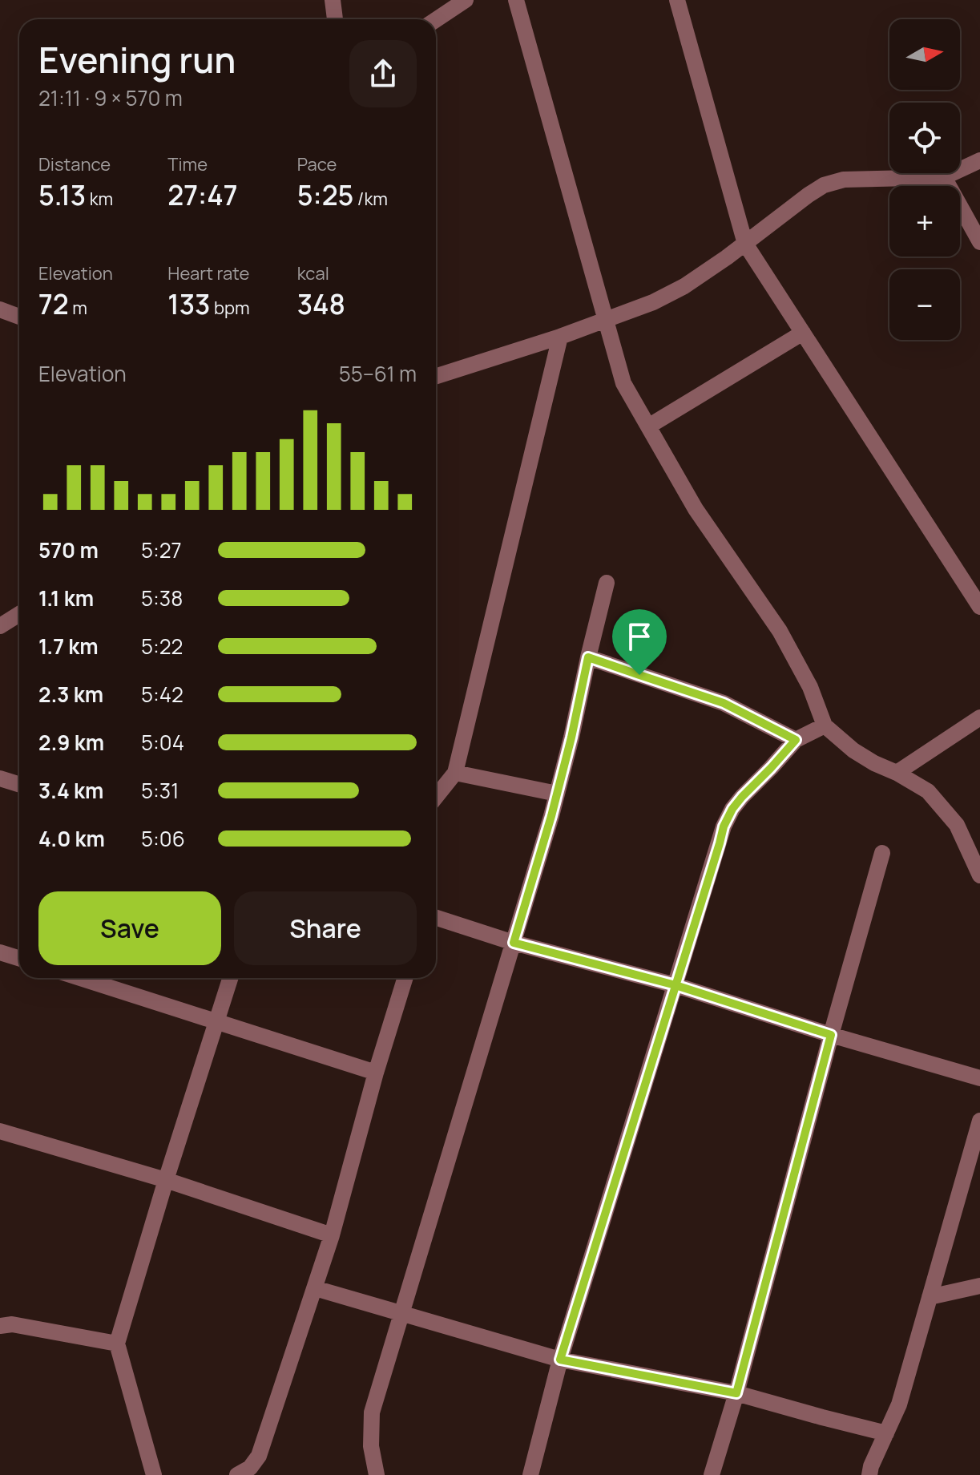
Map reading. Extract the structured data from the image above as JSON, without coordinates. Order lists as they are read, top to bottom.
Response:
{
  "north": "right",
  "page": {
    "map_buttons": ["+", "−"],
    "heading": ["Evening run", "21:11 · 9 × 570 m"],
    "stats": [
      ["Distance", "5.13 km"],
      ["Time", "27:47"],
      ["Pace", "5:25 /km"],
      ["Elevation", "72 m"],
      ["Heart rate", "133 bpm"],
      ["kcal", "348"]
    ],
    "chart": ["Elevation", "55–61 m"],
    "list": [
      {
        "name": "570 m",
        "note": "5:27"
      },
      {
        "name": "1.1 km",
        "note": "5:38"
      },
      {
        "name": "1.7 km",
        "note": "5:22"
      },
      {
        "name": "2.3 km",
        "note": "5:42"
      },
      {
        "name": "2.9 km",
        "note": "5:04"
      },
      {
        "name": "3.4 km",
        "note": "5:31"
      },
      {
        "name": "4.0 km",
        "note": "5:06"
      }
    ],
    "buttons": ["Save", "Share"]
  }
}
